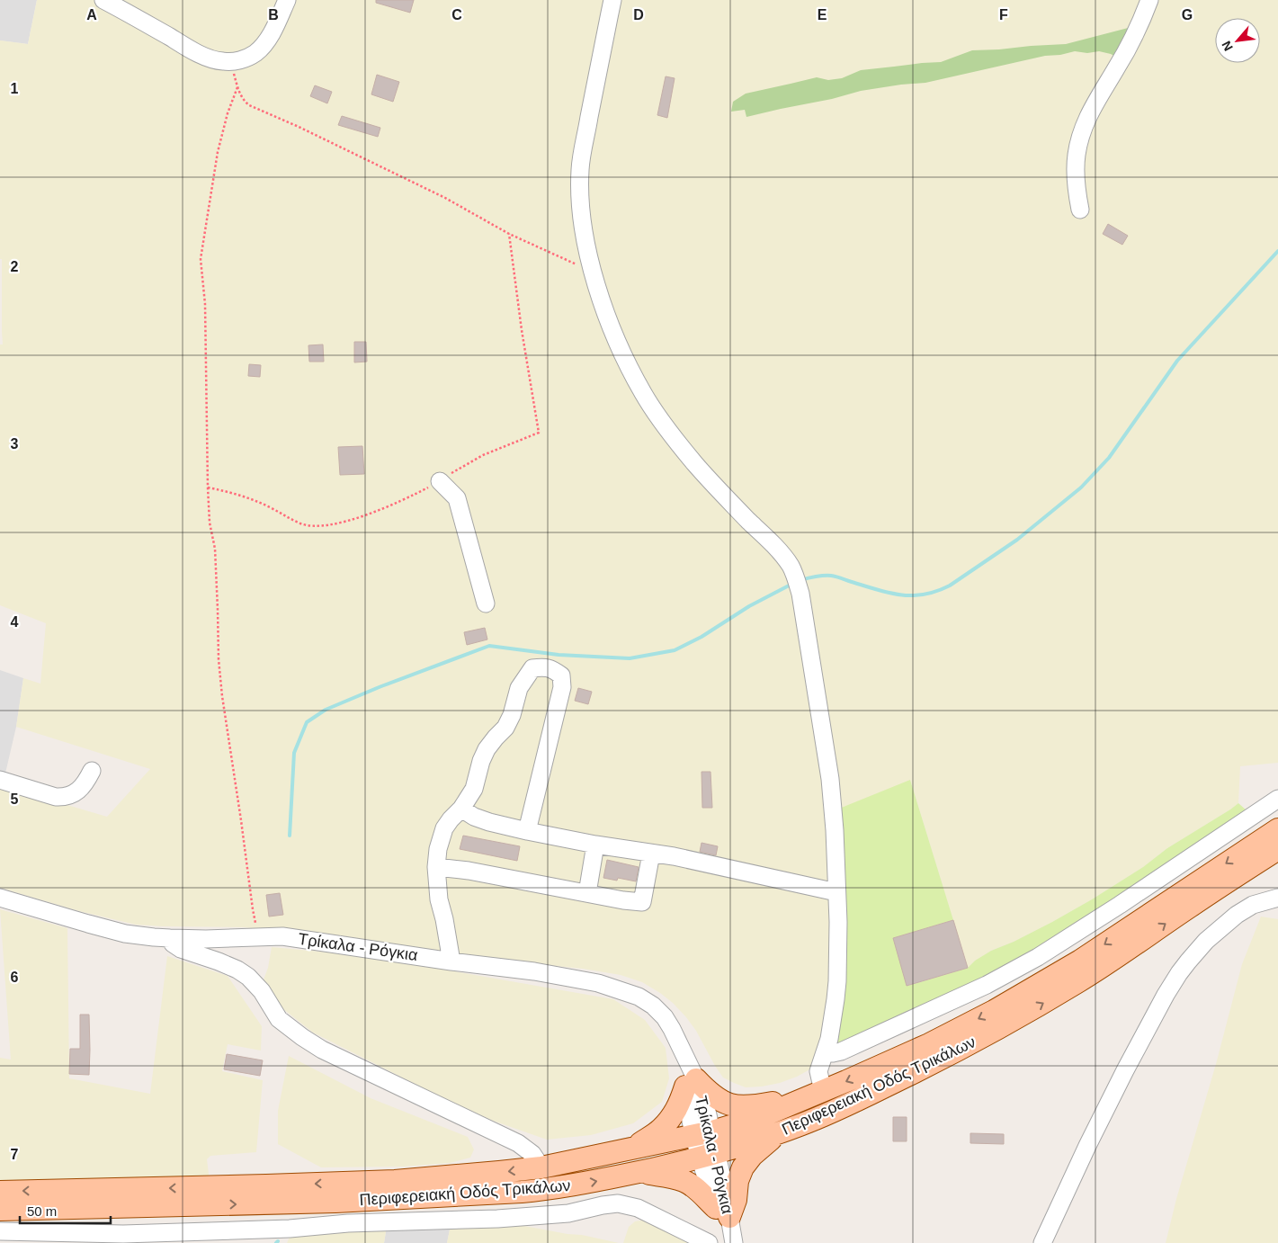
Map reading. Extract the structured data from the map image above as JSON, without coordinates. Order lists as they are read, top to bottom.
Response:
{
  "streets": {
    "main road": ["Περιφερειακή Οδός Τρικάλων"],
    "street": ["Τρίκαλα - Ρόγκια"]
  },
  "crossings": [
    ["Τρίκαλα - Ρόγκια", "Περιφερειακή Οδός Τρικάλων"]
  ],
  "scale_bar": "50 m",
  "north": "bottom left",
  "grid": {
    "columns": [
      "A",
      "B",
      "C",
      "D",
      "E",
      "F",
      "G"
    ],
    "rows": [
      "1",
      "2",
      "3",
      "4",
      "5",
      "6",
      "7"
    ]
  }
}
